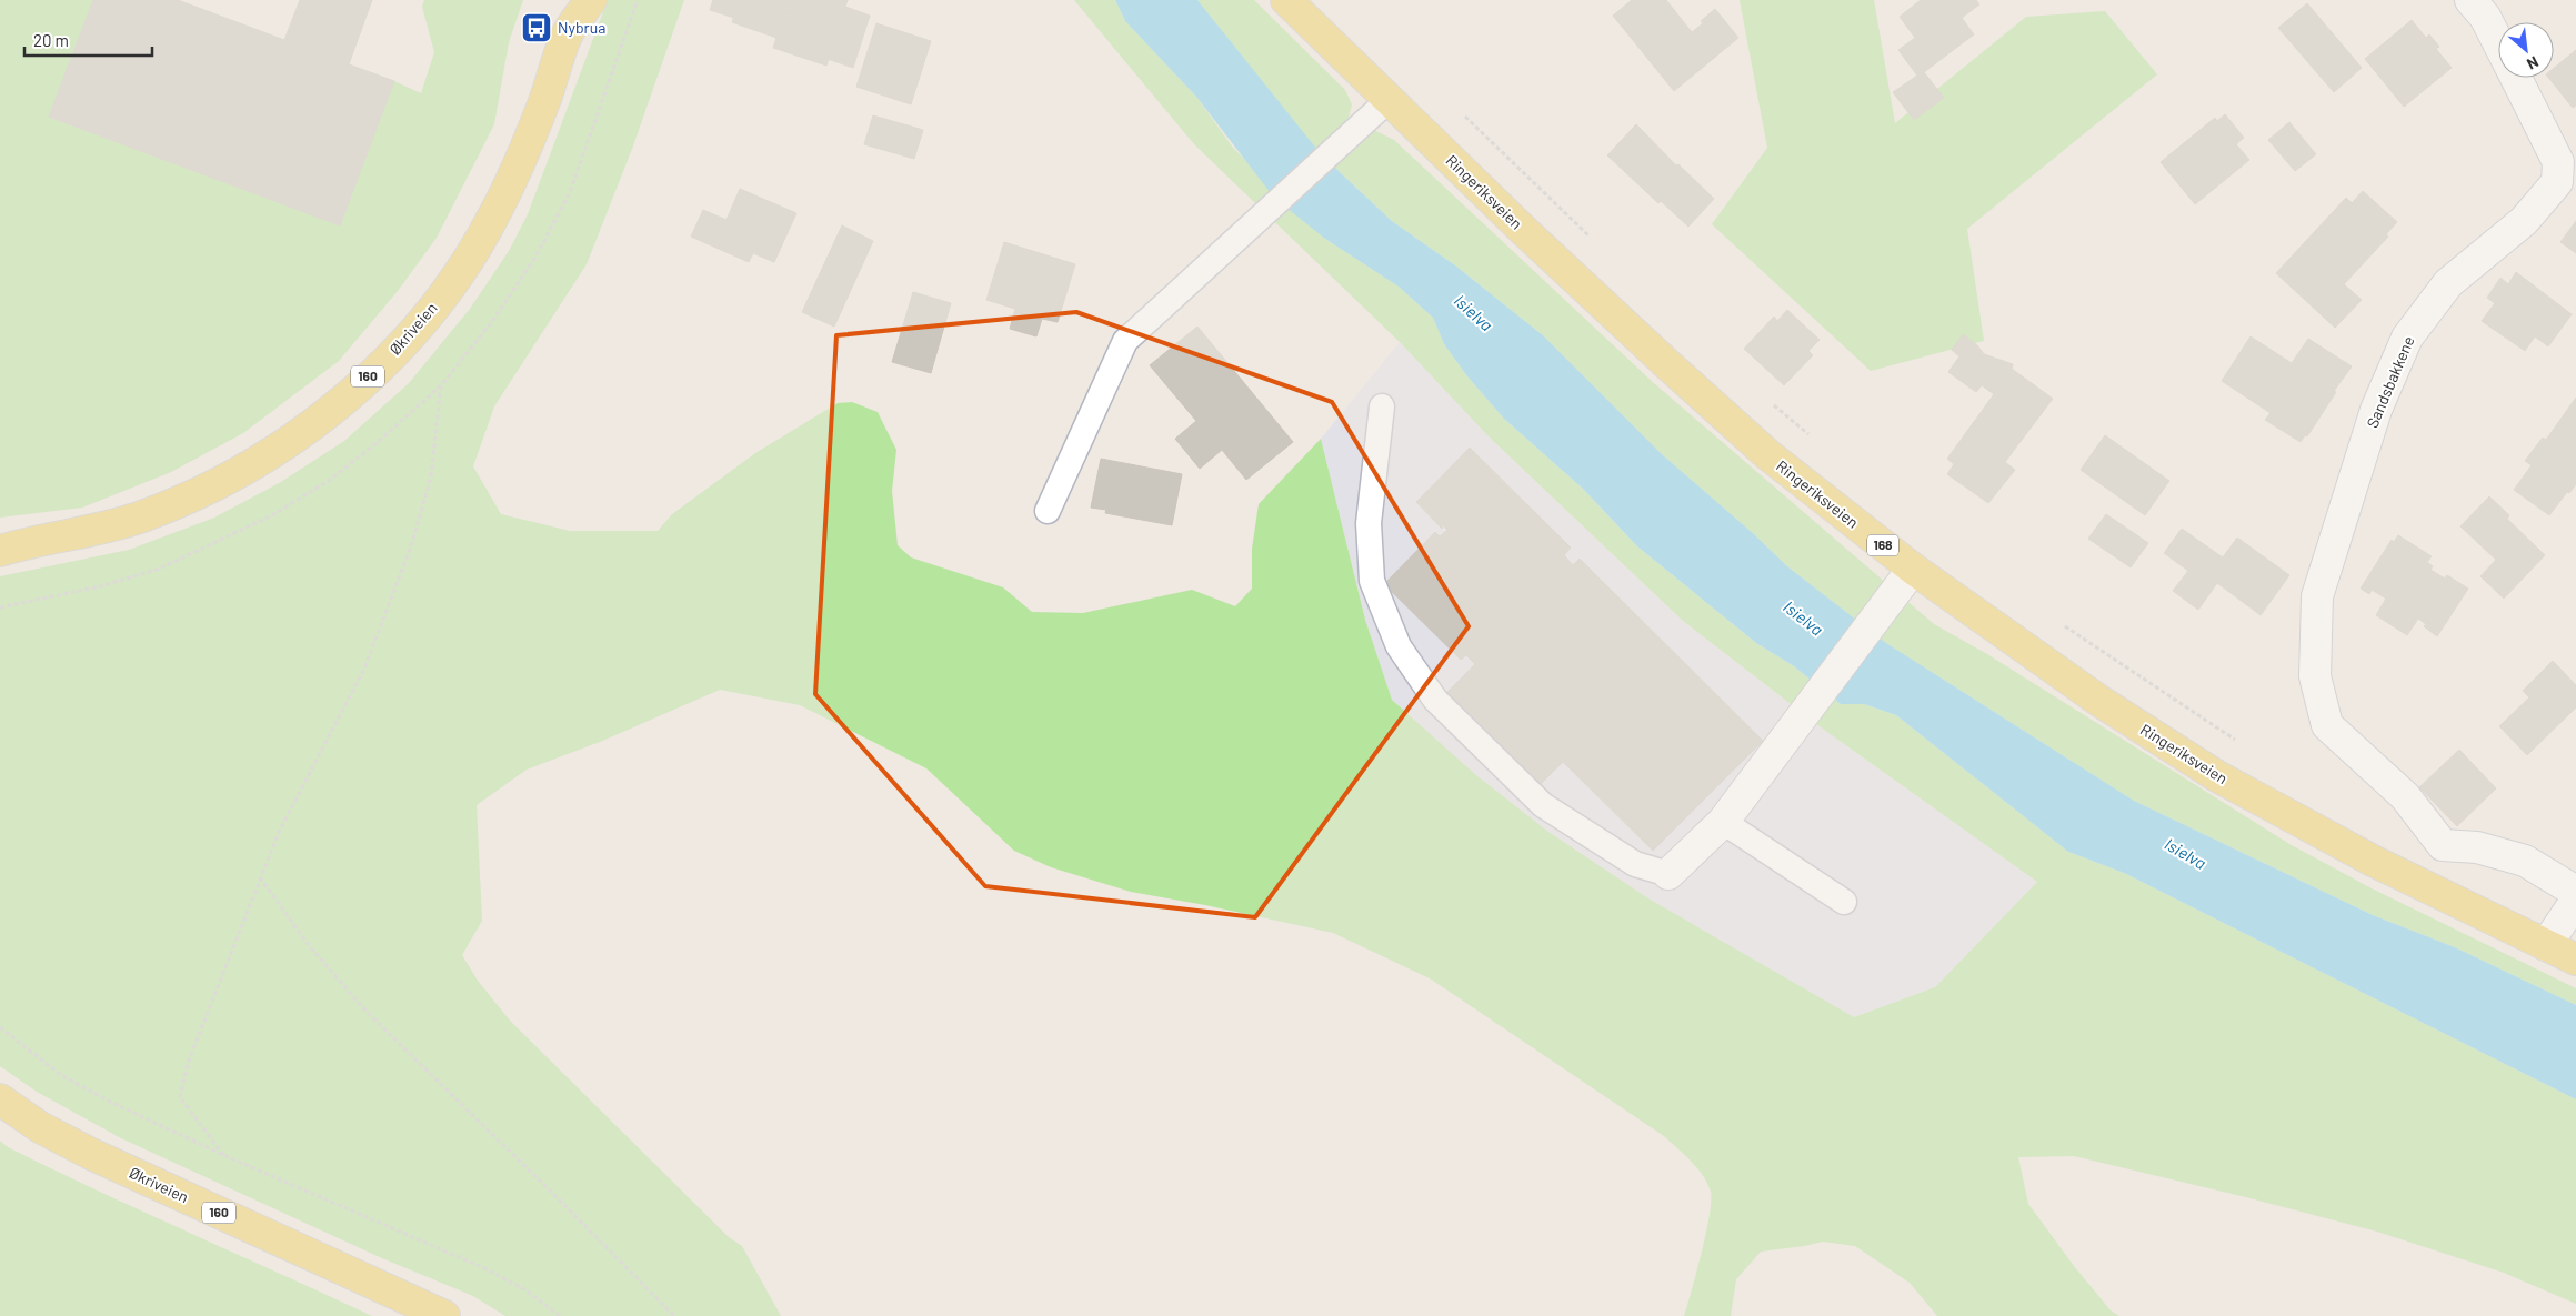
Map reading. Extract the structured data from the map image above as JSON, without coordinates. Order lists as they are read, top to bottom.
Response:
{
  "streets": {
    "main road": [
      "Ringeriksveien",
      "Økriveien",
      "160",
      "168"
    ],
    "street": ["Sandsbakkene"]
  },
  "water": ["Isielva"],
  "places": {
    "bus stop": ["Nybrua"]
  },
  "scale_bar": "20 m",
  "north": "bottom right"
}
